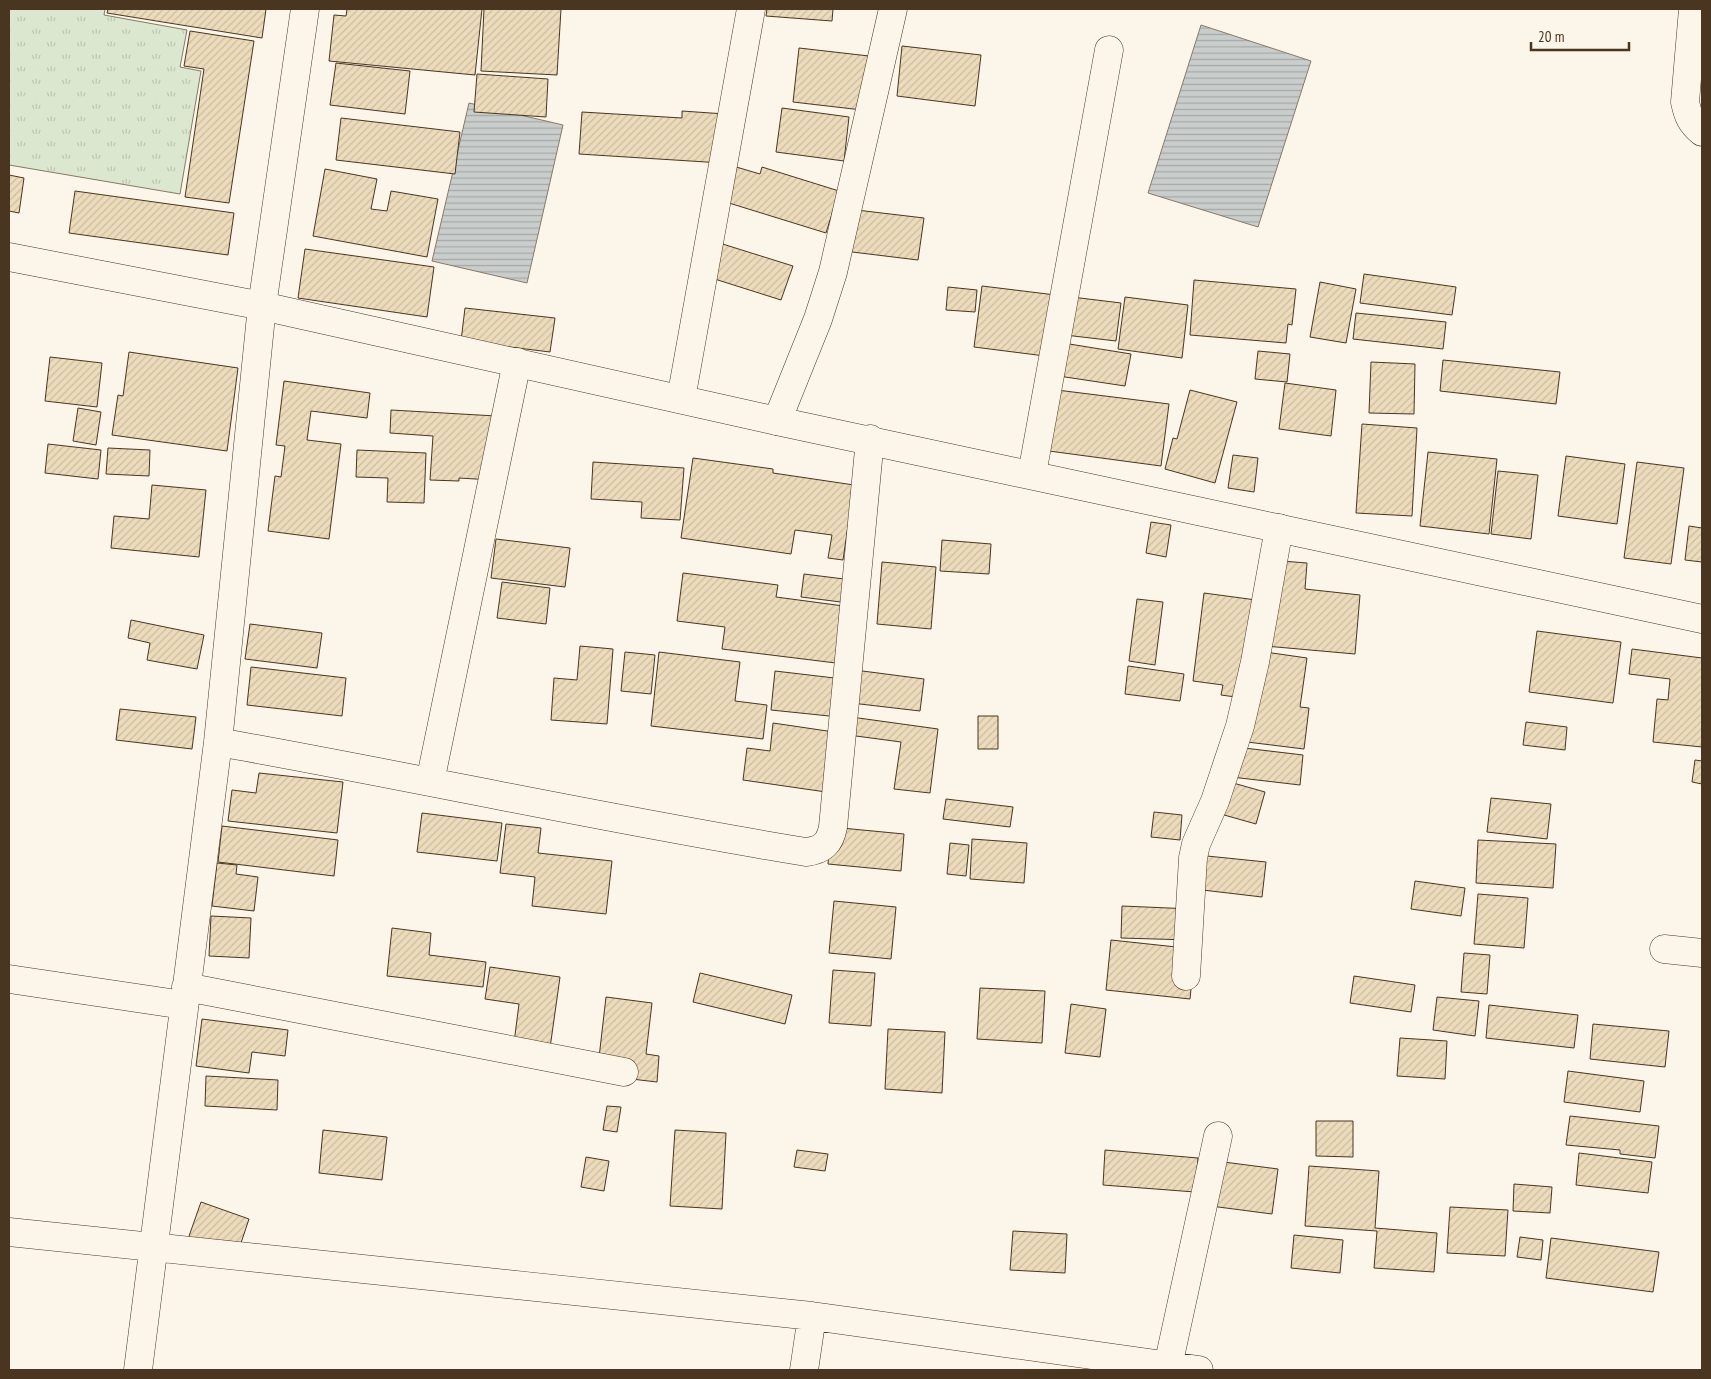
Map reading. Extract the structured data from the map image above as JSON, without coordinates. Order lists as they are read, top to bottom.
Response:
{
  "scale_bar": "20 m"
}
